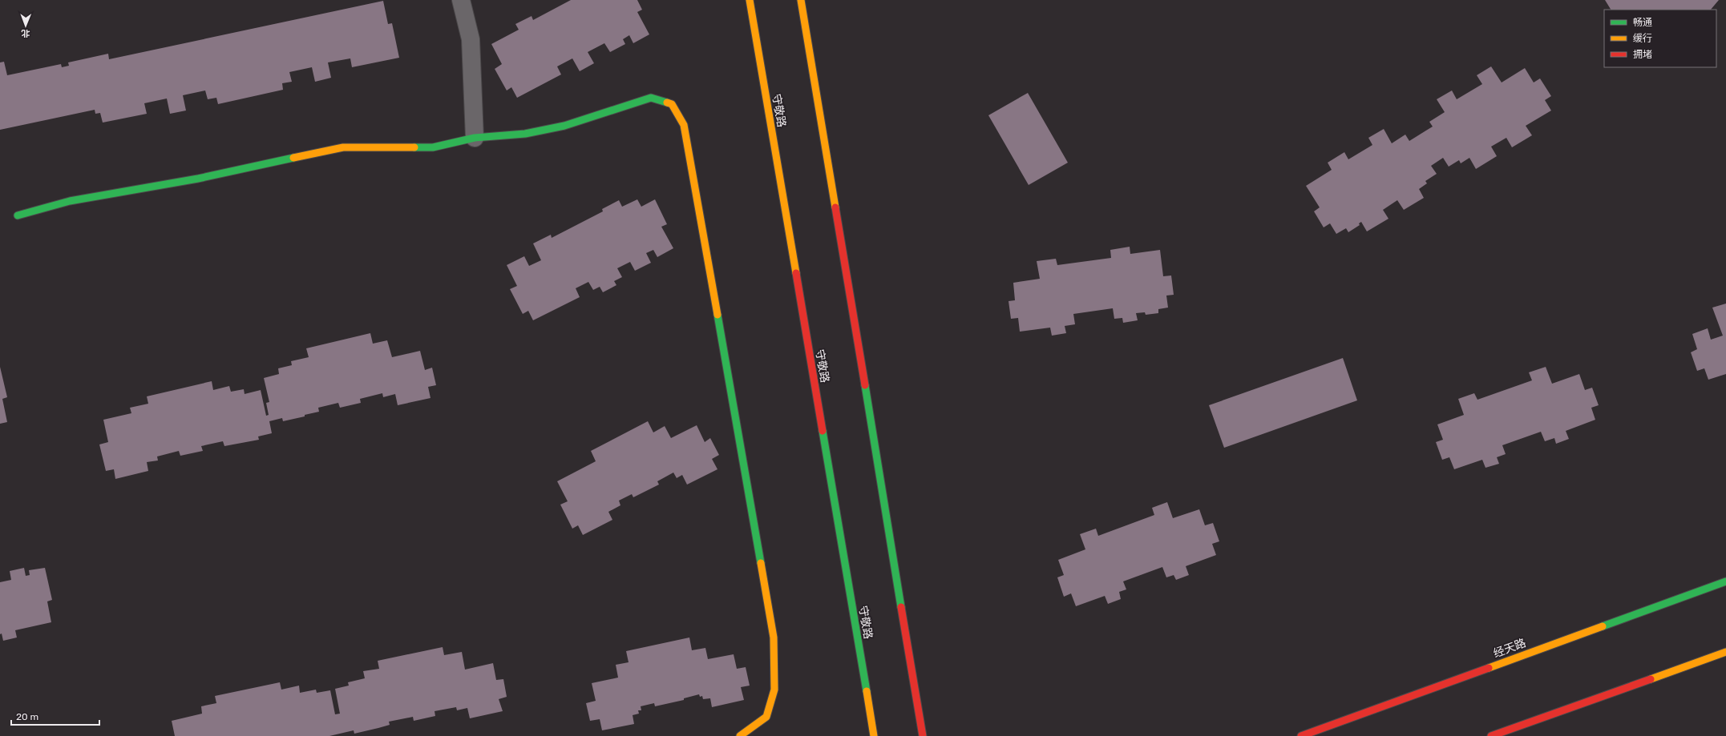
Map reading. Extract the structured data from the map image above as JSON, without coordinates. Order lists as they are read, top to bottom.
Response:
{
  "streets": {
    "main road": ["守敬路", "经天路"]
  },
  "legend": ["畅通", "缓行", "拥堵"],
  "scale_bar": "20 m",
  "north": "bottom"
}
